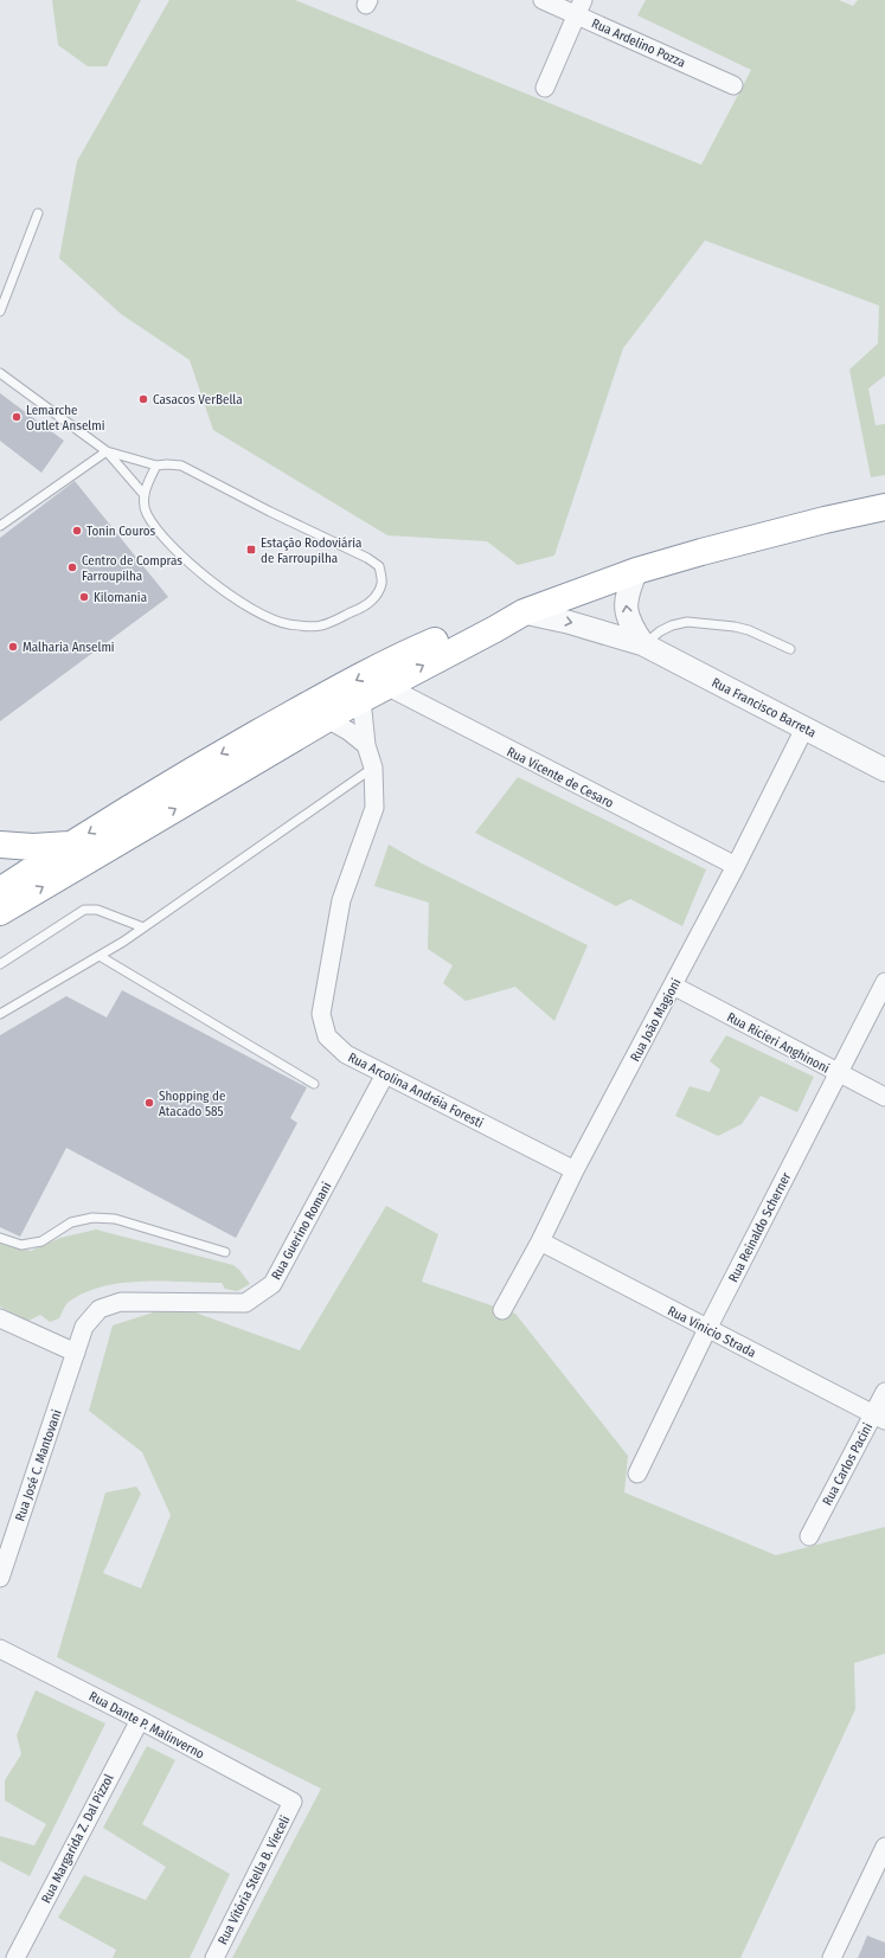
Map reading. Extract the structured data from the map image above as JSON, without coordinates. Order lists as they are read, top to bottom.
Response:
{
  "streets": {
    "street": [
      "Rua Ardelino Pozza",
      "Rua Francisco Barreta",
      "Rua Vicente de Cesaro",
      "Rua João Magioni",
      "Rua Ricieri Anghinoni",
      "Rua Arcolina Andréia Foresti",
      "Rua Reinaldo Scherner",
      "Rua Guerino Romani",
      "Rua Vinicio Strada",
      "Rua Carlos Pacini",
      "Rua José C. Mantovani",
      "Rua Dante P. Malinverno",
      "Rua Margarida Z. Dal Pizzol",
      "Rua Vitória Stella B. Vieceli"
    ]
  },
  "crossings": [
    ["Rua Francisco Barreta", "Rua João Magioni"],
    ["Rua Vicente de Cesaro", "Rua João Magioni"],
    ["Rua João Magioni", "Rua Ricieri Anghinoni"],
    ["Rua João Magioni", "Rua Arcolina Andréia Foresti"],
    ["Rua João Magioni", "Rua Vinicio Strada"],
    ["Rua Ricieri Anghinoni", "Rua Reinaldo Scherner"],
    ["Rua Arcolina Andréia Foresti", "Rua Guerino Romani"],
    ["Rua Reinaldo Scherner", "Rua Vinicio Strada"],
    ["Rua Guerino Romani", "Rua José C. Mantovani"],
    ["Rua Vinicio Strada", "Rua Carlos Pacini"],
    ["Rua Dante P. Malinverno", "Rua Margarida Z. Dal Pizzol"],
    ["Rua Dante P. Malinverno", "Rua Vitória Stella B. Vieceli"]
  ],
  "places": {
    "other": [
      "Casacos VerBella",
      "Lemarche Outlet Anselmi",
      "Tonin Couros",
      "Centro de Compras Farroupilha",
      "Kilomania",
      "Malharia Anselmi",
      "Shopping de Atacado 585"
    ],
    "transit": ["Estação Rodoviária de Farroupilha"]
  }
}
